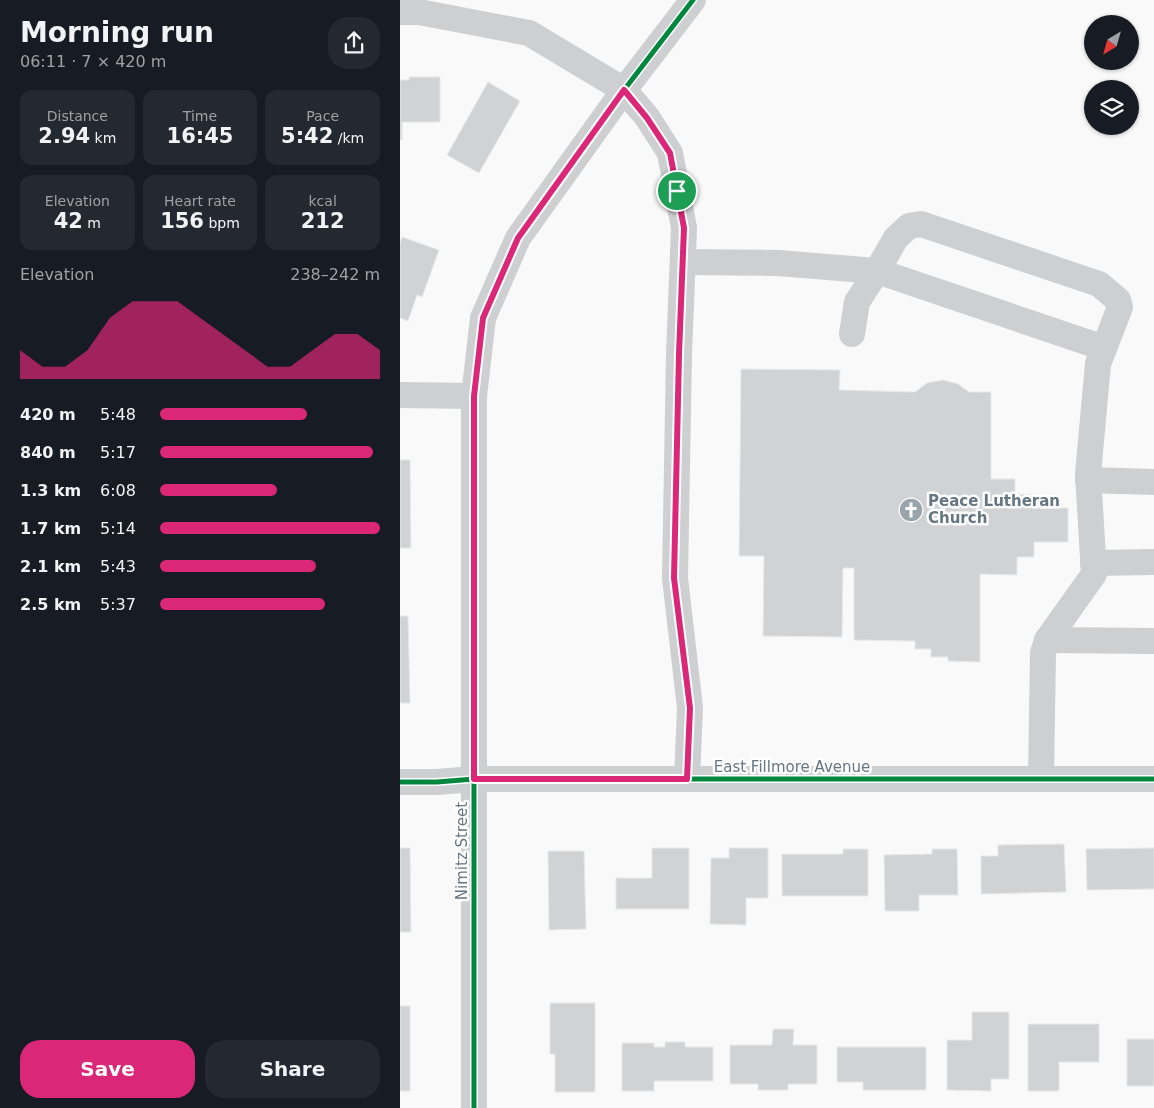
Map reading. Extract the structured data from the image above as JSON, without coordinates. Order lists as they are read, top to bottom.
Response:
{
  "streets": {
    "street": ["East Fillmore Avenue", "Nimitz Street"]
  },
  "crossings": [
    ["East Fillmore Avenue", "Nimitz Street"]
  ],
  "places": {
    "church": ["Peace Lutheran Church"]
  },
  "north": "bottom left",
  "page": {
    "heading": ["Morning run", "06:11 · 7 × 420 m"],
    "stats": [
      ["Distance", "2.94 km"],
      ["Time", "16:45"],
      ["Pace", "5:42 /km"],
      ["Elevation", "42 m"],
      ["Heart rate", "156 bpm"],
      ["kcal", "212"]
    ],
    "chart": ["Elevation", "238–242 m"],
    "list": [
      {
        "name": "420 m",
        "note": "5:48"
      },
      {
        "name": "840 m",
        "note": "5:17"
      },
      {
        "name": "1.3 km",
        "note": "6:08"
      },
      {
        "name": "1.7 km",
        "note": "5:14"
      },
      {
        "name": "2.1 km",
        "note": "5:43"
      },
      {
        "name": "2.5 km",
        "note": "5:37"
      }
    ],
    "buttons": ["Save", "Share"]
  }
}
